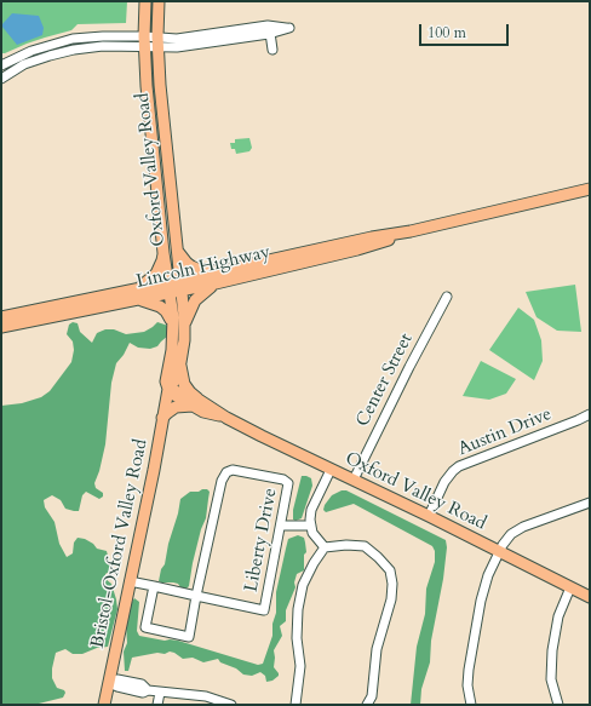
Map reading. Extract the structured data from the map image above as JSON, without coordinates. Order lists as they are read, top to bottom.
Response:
{
  "streets": {
    "main road": ["Oxford Valley Road", "Lincoln Highway", "Bristol-Oxford Valley Road"],
    "street": ["Center Street", "Austin Drive", "Liberty Drive"]
  },
  "crossings": [
    ["Oxford Valley Road", "Lincoln Highway"],
    ["Oxford Valley Road", "Center Street"],
    ["Oxford Valley Road", "Austin Drive"],
    ["Oxford Valley Road", "Bristol-Oxford Valley Road"],
    ["Liberty Drive", "Bristol-Oxford Valley Road"]
  ],
  "scale_bar": "100 m"
}
